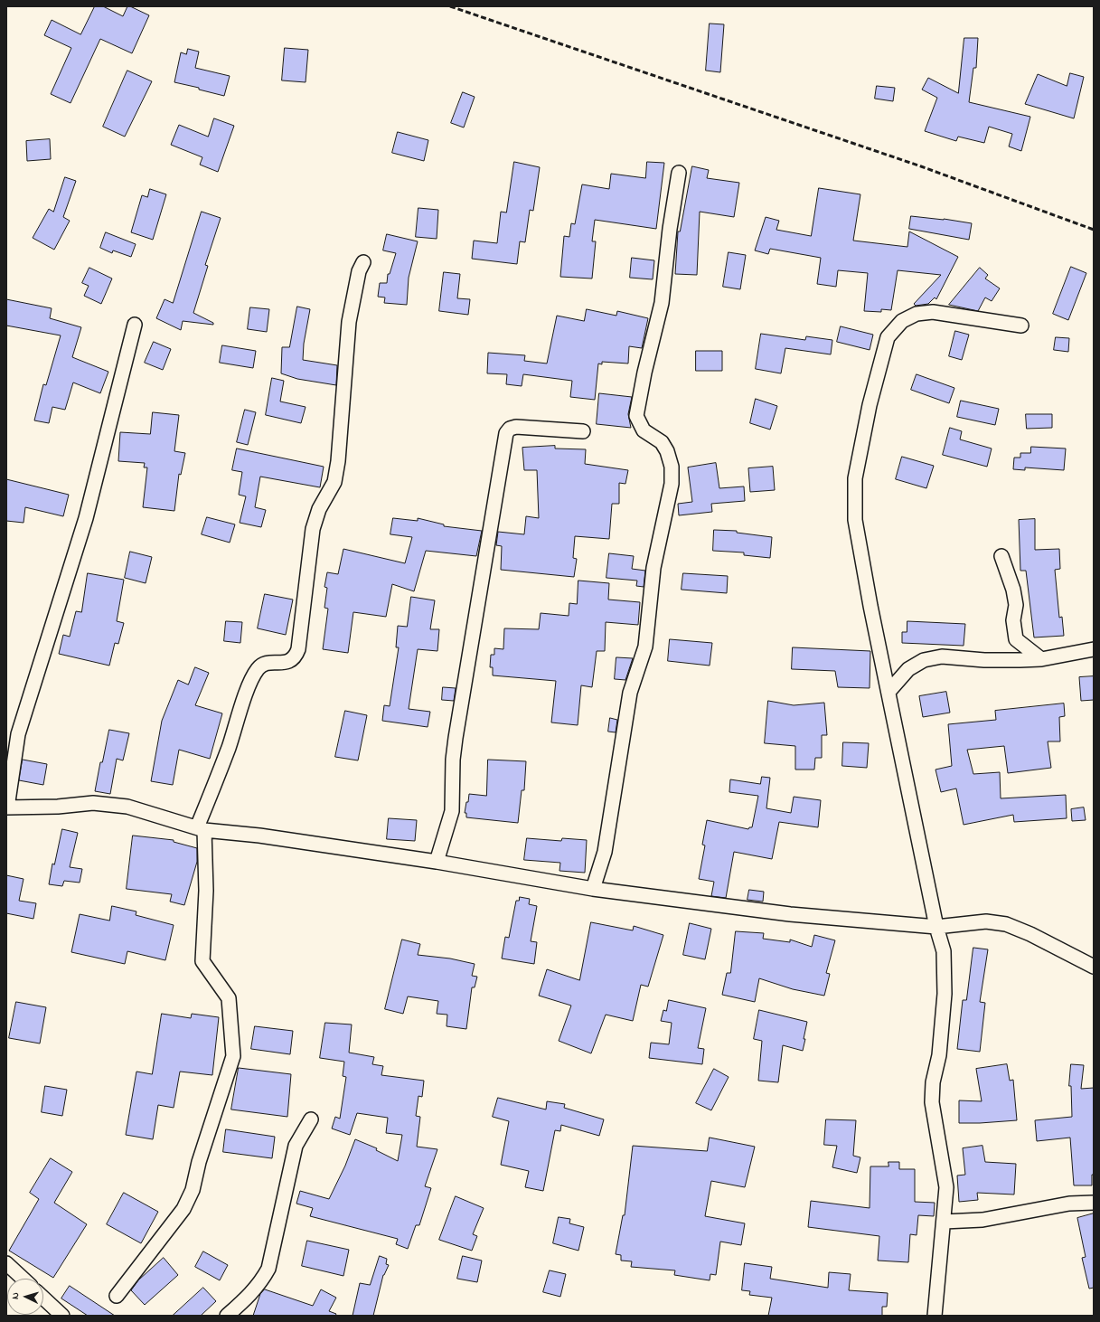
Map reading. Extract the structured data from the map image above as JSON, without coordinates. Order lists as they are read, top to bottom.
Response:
{
  "north": "left"
}
